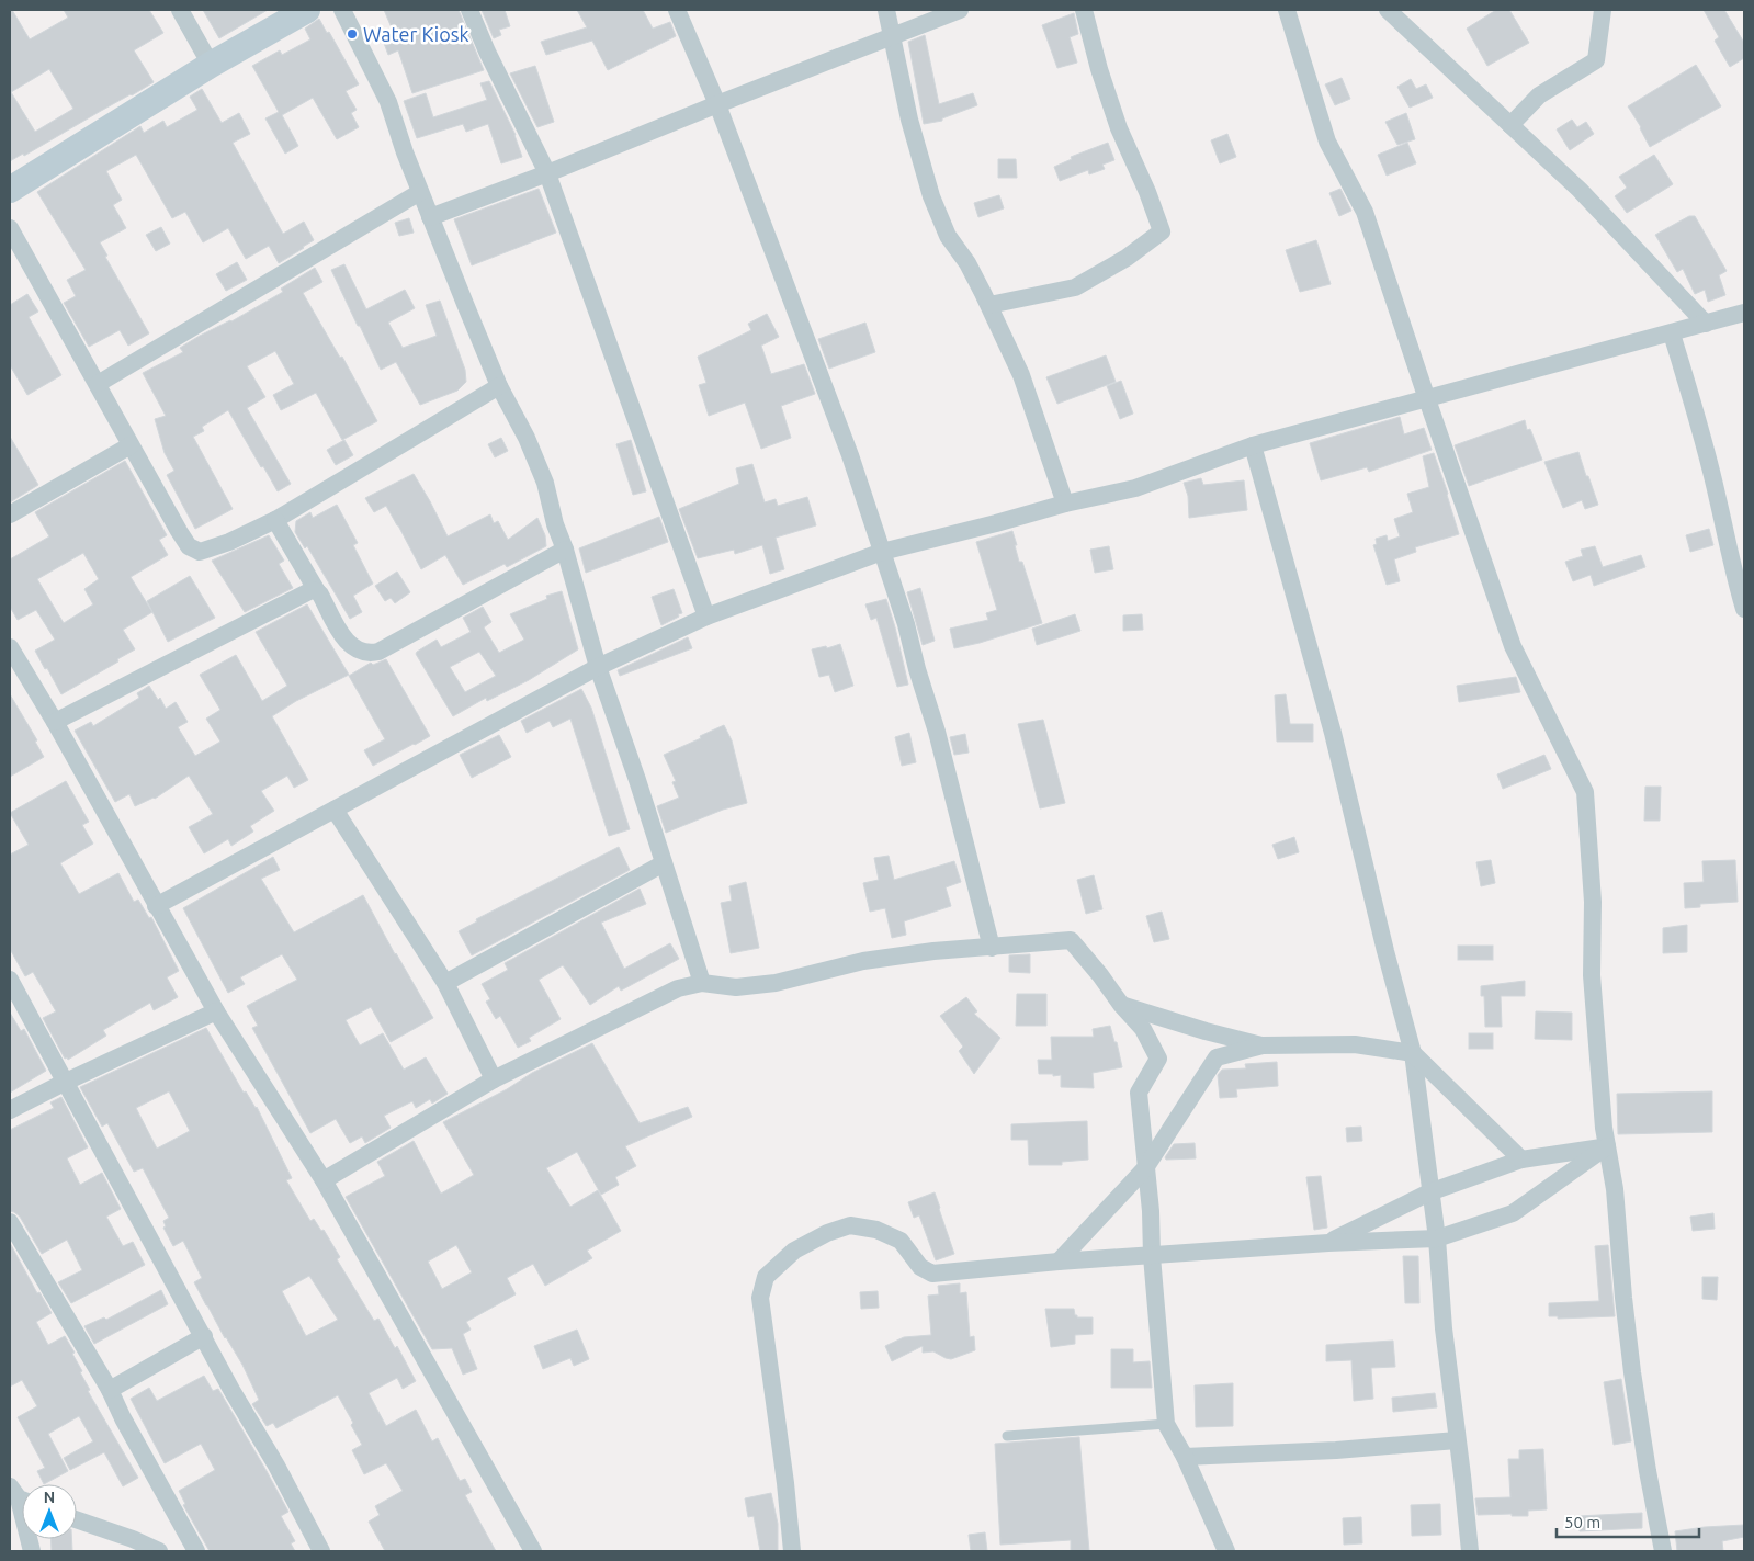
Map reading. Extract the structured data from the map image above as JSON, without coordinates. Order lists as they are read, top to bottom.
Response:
{
  "places": ["Water Kiosk"],
  "scale_bar": "50 m",
  "north": "top"
}
